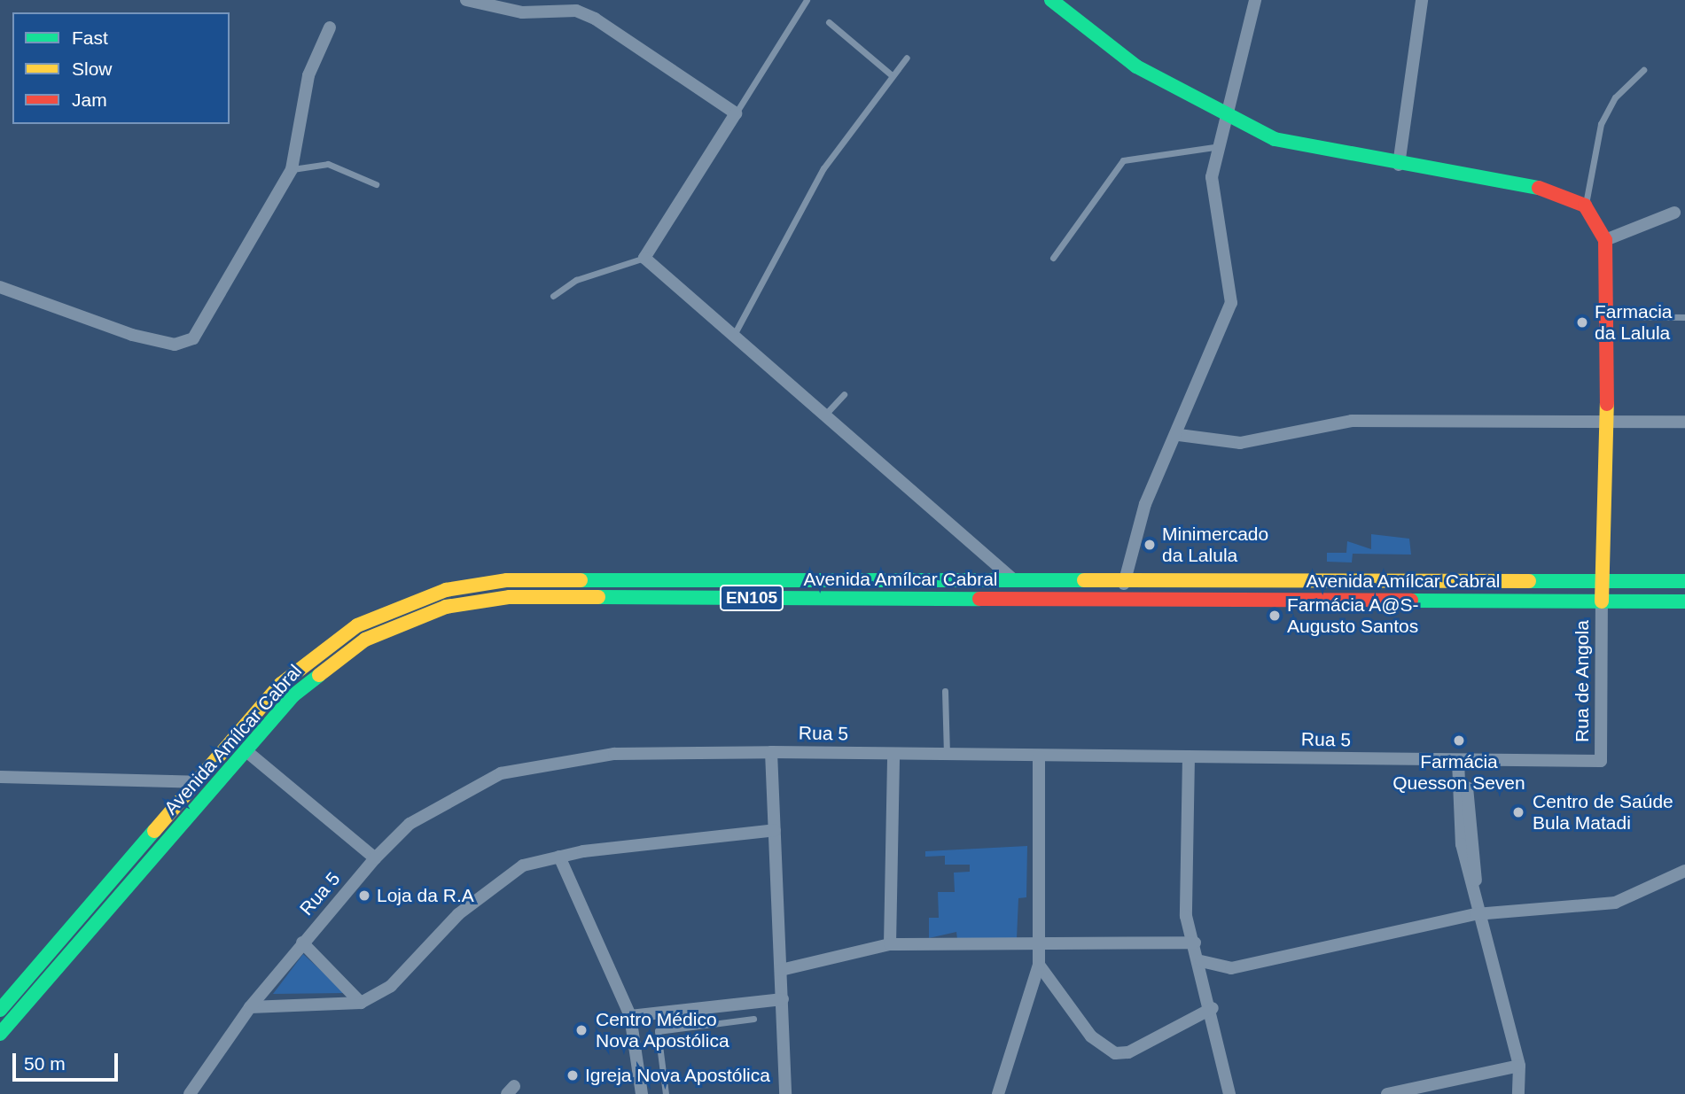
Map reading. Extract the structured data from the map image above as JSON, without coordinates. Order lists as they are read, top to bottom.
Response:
{
  "streets": {
    "main road": ["Avenida Amílcar Cabral", "EN105"],
    "street": ["Rua de Angola", "Rua 5"]
  },
  "crossings": [
    ["Avenida Amílcar Cabral", "Rua de Angola"],
    ["Rua de Angola", "Rua 5"]
  ],
  "places": [
    "Farmacia da Lalula",
    "Minimercado da Lalula",
    "Farmácia A@S- Augusto Santos",
    "Farmácia Quesson Seven",
    "Centro de Saúde Bula Matadi",
    "Loja da R.A",
    "Centro Médico Nova Apostólica",
    "Igreja Nova Apostólica"
  ],
  "legend": ["Fast", "Slow", "Jam"],
  "scale_bar": "50 m"
}
